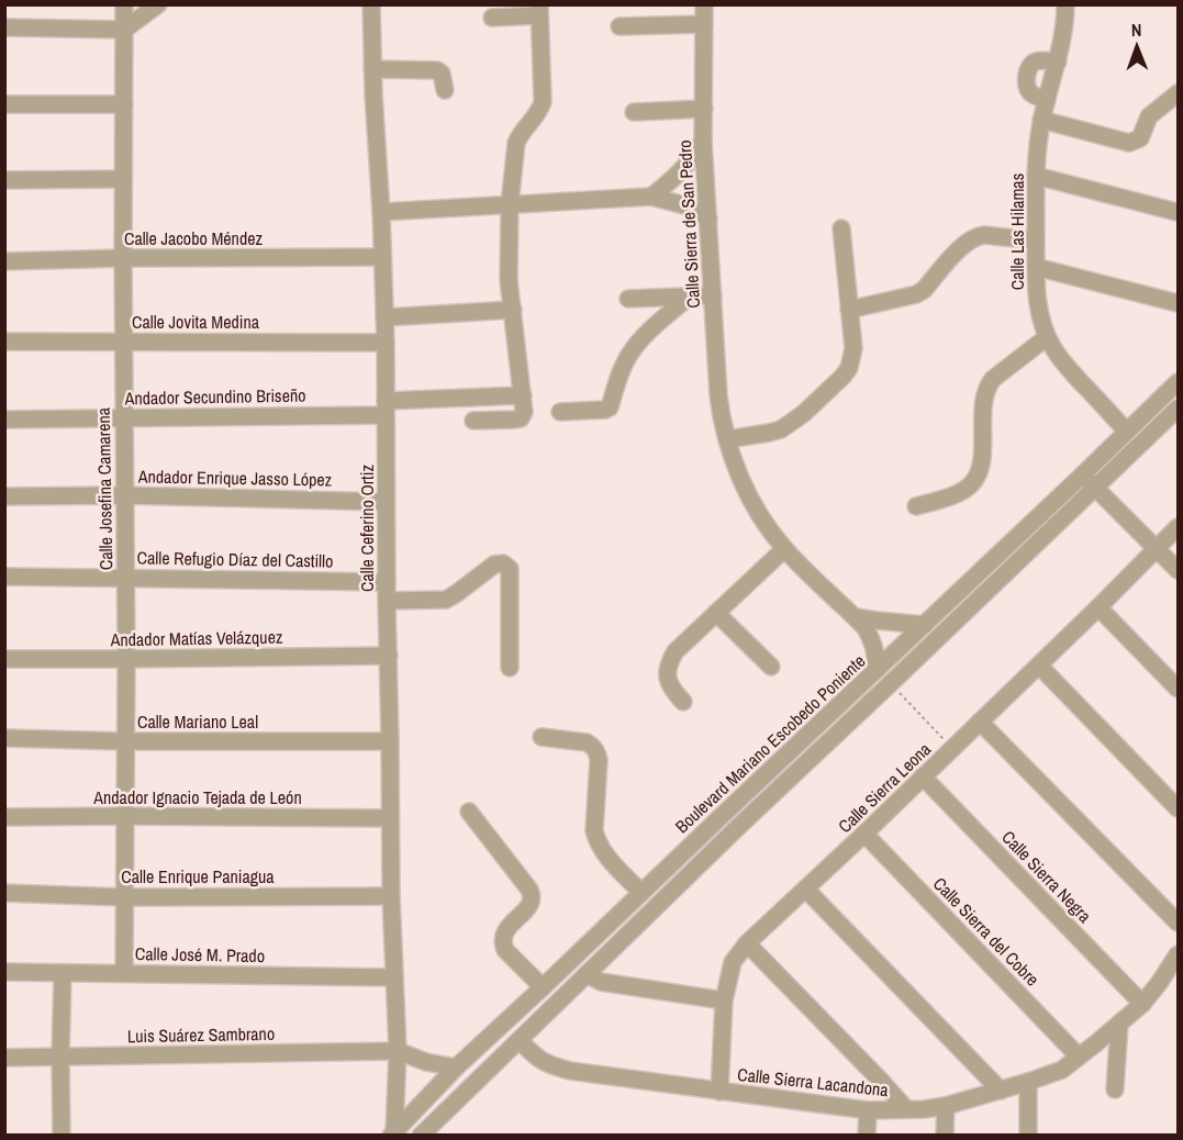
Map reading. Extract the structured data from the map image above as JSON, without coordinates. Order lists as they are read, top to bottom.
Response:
{
  "streets": {
    "street": [
      "Calle Sierra de San Pedro",
      "Calle Las Hilamas",
      "Calle Jacobo Méndez",
      "Calle Jovita Medina",
      "Andador Secundino Briseño",
      "Andador Enrique Jasso López",
      "Calle Josefina Camarena",
      "Calle Ceferino Ortiz",
      "Calle Refugio Díaz del Castillo",
      "Andador Matías Velázquez",
      "Calle Mariano Leal",
      "Boulevard Mariano Escobedo Poniente",
      "Calle Sierra Leona",
      "Andador Ignacio Tejada de León",
      "Calle Enrique Paniagua",
      "Calle Sierra Negra",
      "Calle Sierra del Cobre",
      "Calle José M. Prado",
      "Luis Suárez Sambrano",
      "Calle Sierra Lacandona"
    ]
  },
  "crossings": [
    ["Calle Sierra de San Pedro", "Boulevard Mariano Escobedo Poniente"],
    ["Calle Las Hilamas", "Boulevard Mariano Escobedo Poniente"],
    ["Calle Jacobo Méndez", "Calle Josefina Camarena"],
    ["Calle Jacobo Méndez", "Calle Ceferino Ortiz"],
    ["Calle Jovita Medina", "Calle Josefina Camarena"],
    ["Calle Jovita Medina", "Calle Ceferino Ortiz"],
    ["Andador Secundino Briseño", "Calle Josefina Camarena"],
    ["Andador Secundino Briseño", "Calle Ceferino Ortiz"],
    ["Andador Enrique Jasso López", "Calle Josefina Camarena"],
    ["Andador Enrique Jasso López", "Calle Ceferino Ortiz"],
    ["Calle Josefina Camarena", "Calle Refugio Díaz del Castillo"],
    ["Calle Josefina Camarena", "Andador Matías Velázquez"],
    ["Calle Josefina Camarena", "Calle Mariano Leal"],
    ["Calle Josefina Camarena", "Andador Ignacio Tejada de León"],
    ["Calle Josefina Camarena", "Calle Enrique Paniagua"],
    ["Calle Josefina Camarena", "Calle José M. Prado"],
    ["Calle Ceferino Ortiz", "Calle Refugio Díaz del Castillo"],
    ["Calle Ceferino Ortiz", "Andador Matías Velázquez"],
    ["Calle Ceferino Ortiz", "Calle Mariano Leal"],
    ["Calle Ceferino Ortiz", "Boulevard Mariano Escobedo Poniente"],
    ["Calle Ceferino Ortiz", "Andador Ignacio Tejada de León"],
    ["Calle Ceferino Ortiz", "Calle Enrique Paniagua"],
    ["Calle Ceferino Ortiz", "Calle José M. Prado"],
    ["Calle Ceferino Ortiz", "Luis Suárez Sambrano"],
    ["Calle Sierra Leona", "Calle Sierra Negra"],
    ["Calle Sierra Leona", "Calle Sierra del Cobre"],
    ["Calle Sierra Leona", "Calle Sierra Lacandona"],
    ["Calle Sierra Negra", "Calle Sierra Lacandona"],
    ["Calle Sierra del Cobre", "Calle Sierra Lacandona"]
  ],
  "north": "top"
}
